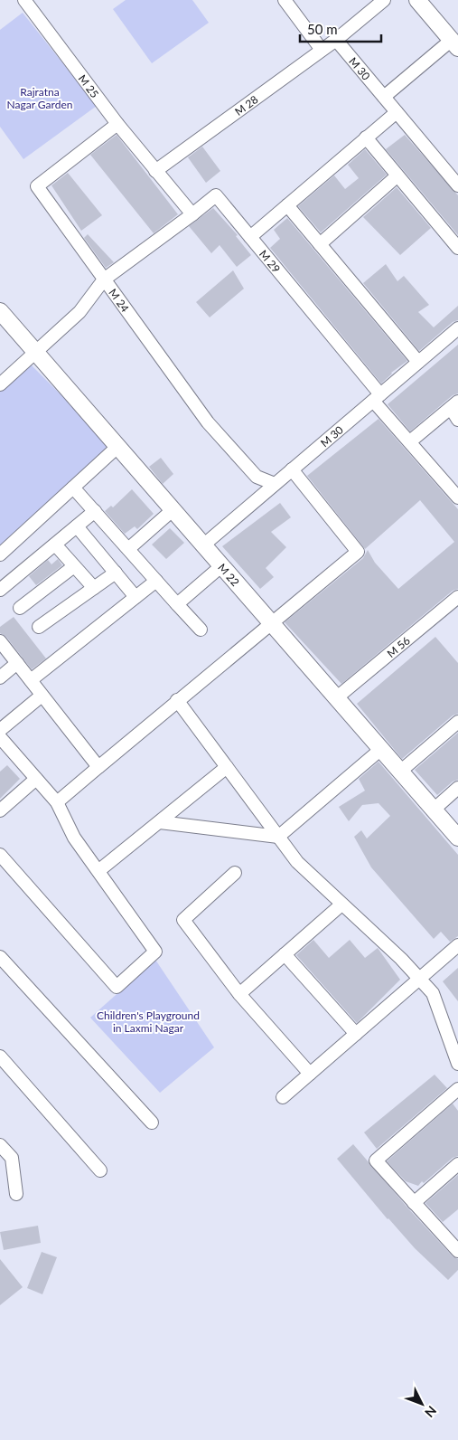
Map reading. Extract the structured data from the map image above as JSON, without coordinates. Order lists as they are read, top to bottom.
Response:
{
  "streets": {
    "street": [
      "M 30",
      "M 25",
      "M 28",
      "M 29",
      "M 24",
      "M 22",
      "M 56"
    ]
  },
  "crossings": [
    ["M 30", "M 28"],
    ["M 30", "M 29"],
    ["M 30", "M 24"],
    ["M 30", "M 22"],
    ["M 25", "M 28"],
    ["M 25", "M 24"],
    ["M 22", "M 56"]
  ],
  "parks": ["Rajratna Nagar Garden", "Children's Playground in Laxmi Nagar"],
  "scale_bar": "50 m",
  "north": "bottom right"
}
